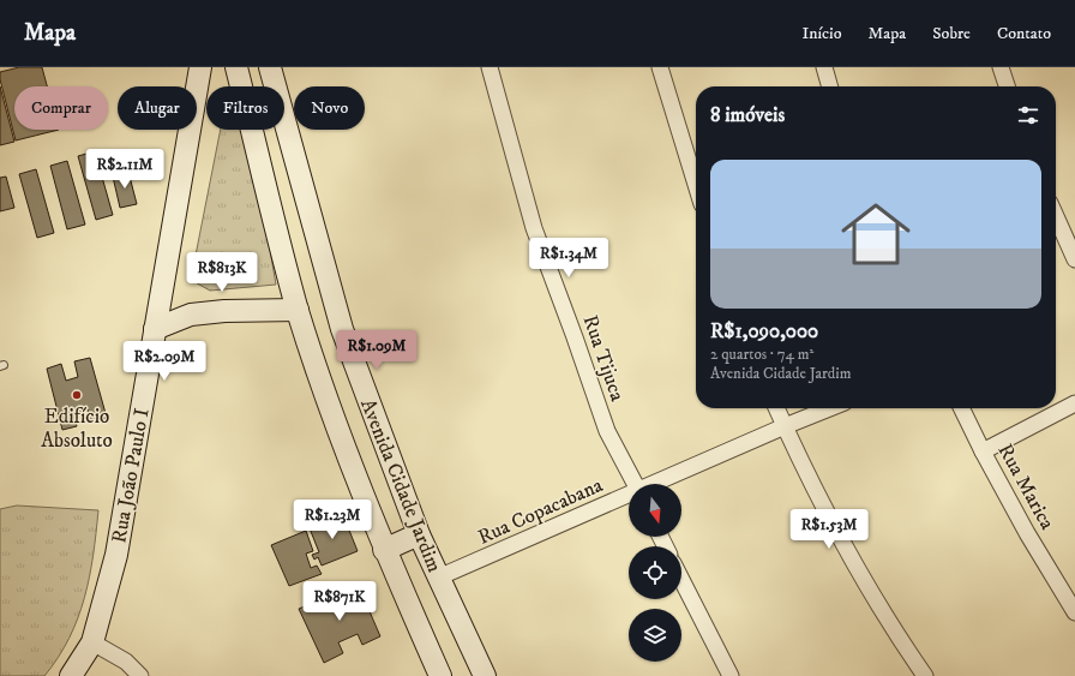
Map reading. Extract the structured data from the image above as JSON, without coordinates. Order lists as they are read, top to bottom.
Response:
{
  "streets": {
    "main road": ["Rua João Paulo I", "Avenida Cidade Jardim"],
    "street": ["Rua Tijuca", "Rua Marica", "Rua Copacabana"]
  },
  "crossings": [
    ["Avenida Cidade Jardim", "Rua Copacabana"]
  ],
  "places": ["Edifício Absoluto"],
  "north": "bottom",
  "page": {
    "header": "Mapa",
    "nav": [
      "Início",
      "Mapa",
      "Sobre",
      "Contato"
    ],
    "chip": [
      "Comprar",
      "Alugar",
      "Filtros",
      "Novo"
    ],
    "heading": "8 imóveis",
    "list": [
      {
        "name": "R$1,090,000",
        "note": "2 quartos · 74 m² · Avenida Cidade Jardim"
      }
    ],
    "price": [
      "R$2.11M",
      "R$1.34M",
      "R$813K",
      "R$1.09M",
      "R$2.09M",
      "R$1.23M",
      "R$1.53M",
      "R$871K"
    ]
  }
}
